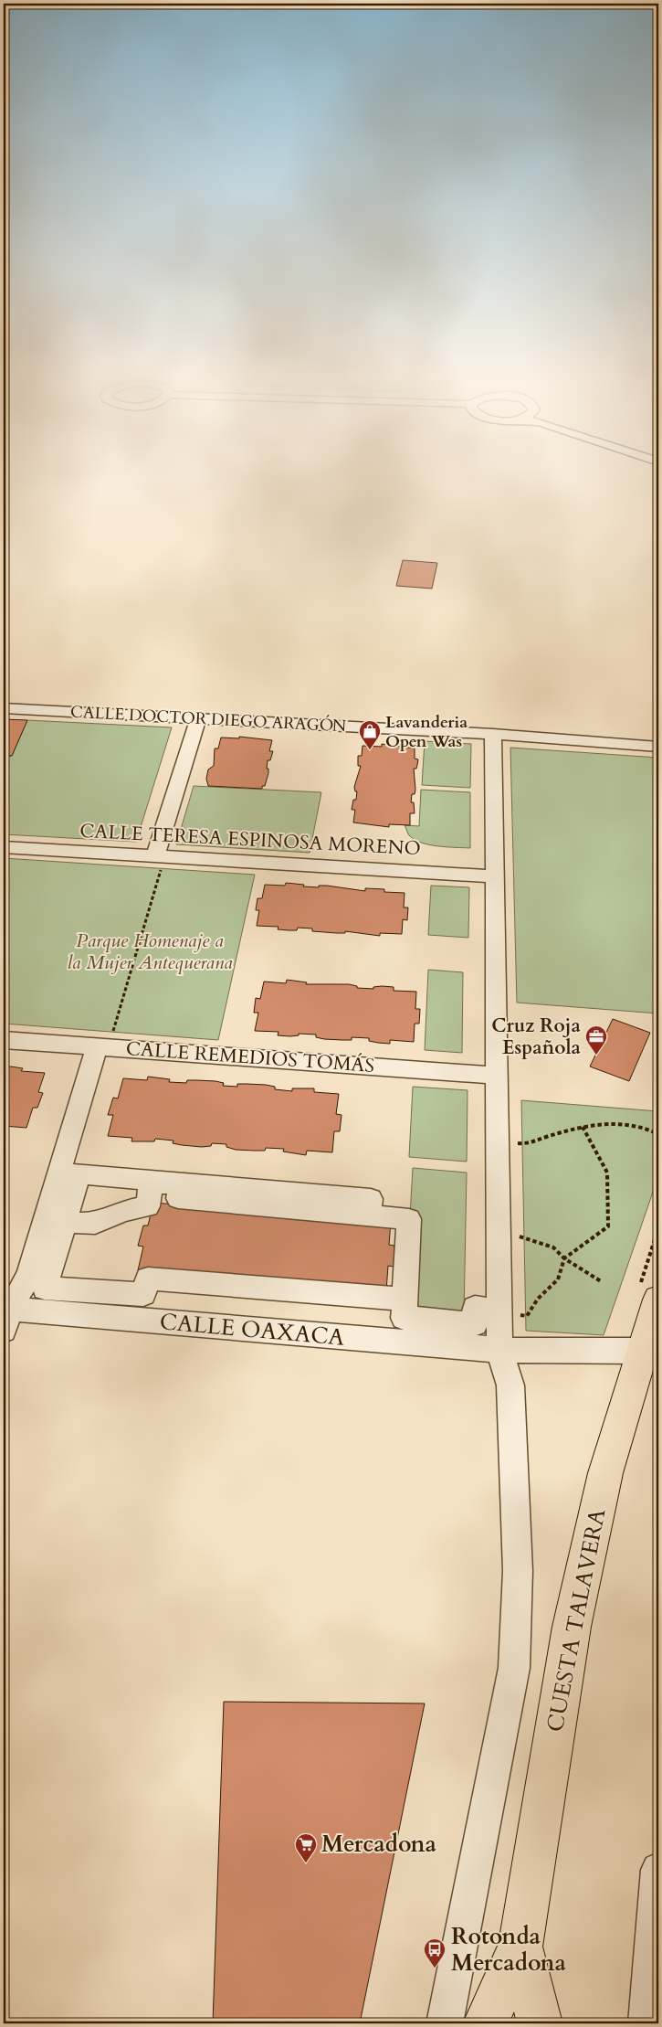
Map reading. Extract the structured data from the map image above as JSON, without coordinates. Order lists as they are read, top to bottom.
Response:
{
  "streets": {
    "main road": ["CUESTA TALAVERA"],
    "street": [
      "CALLE DOCTOR DIEGO ARAGÓN",
      "CALLE TERESA ESPINOSA MORENO",
      "CALLE REMEDIOS TOMÁS",
      "CALLE OAXACA"
    ]
  },
  "crossings": [
    ["CALLE OAXACA", "CUESTA TALAVERA"]
  ],
  "parks": ["Parque Homenaje a la Mujer Antequerana"],
  "places": {
    "shop": ["Lavanderia Open Was"],
    "office": ["Cruz Roja Española"],
    "supermarket": ["Mercadona"],
    "bus stop": ["Rotonda Mercadona"]
  }
}
